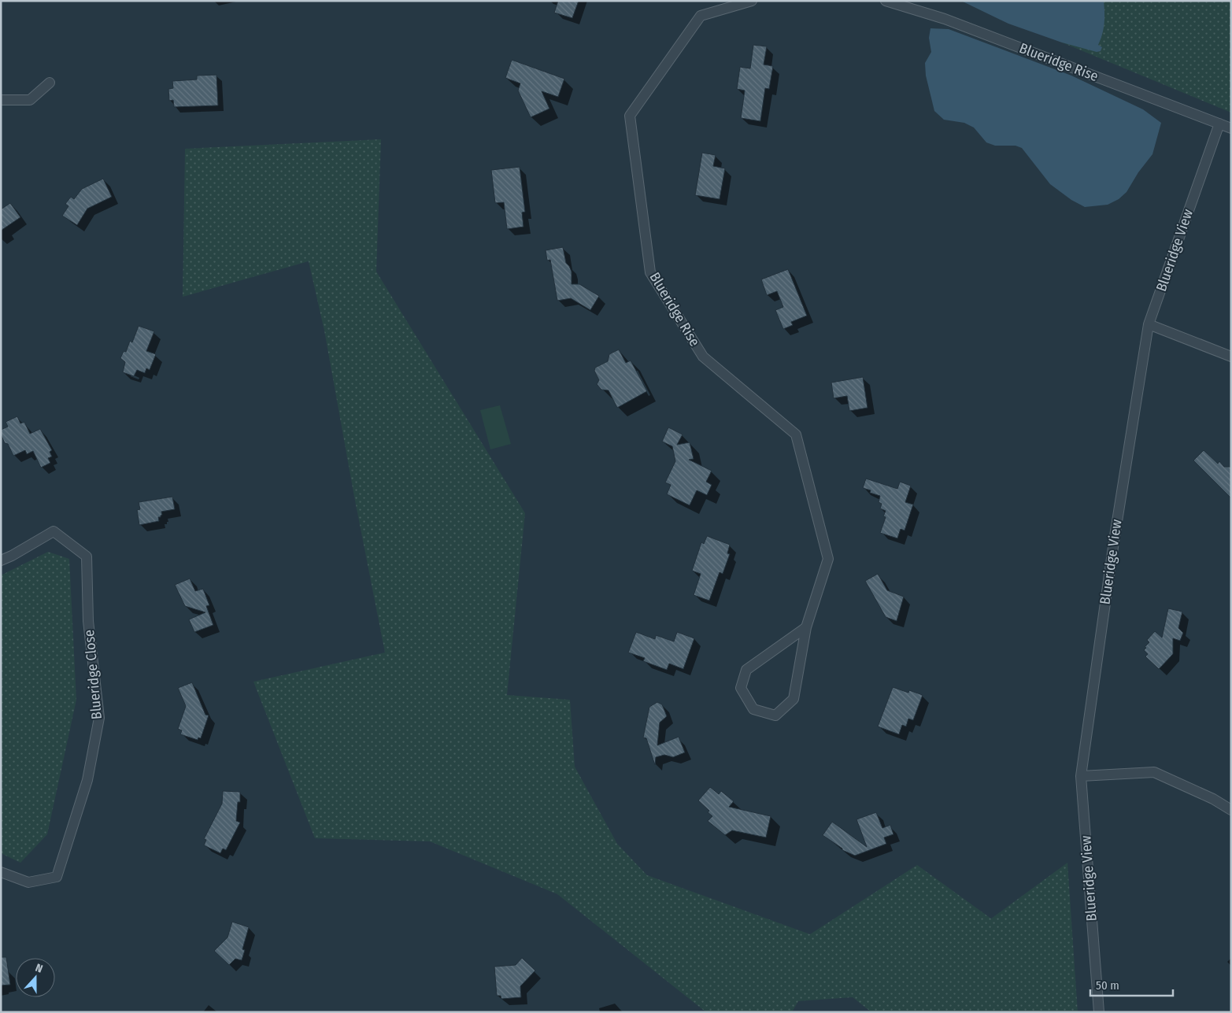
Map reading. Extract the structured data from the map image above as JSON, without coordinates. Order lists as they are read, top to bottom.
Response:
{
  "streets": {
    "street": ["Blueridge Rise", "Blueridge View", "Blueridge Close"]
  },
  "crossings": [
    ["Blueridge Rise", "Blueridge View"]
  ],
  "scale_bar": "50 m",
  "north": "top"
}
